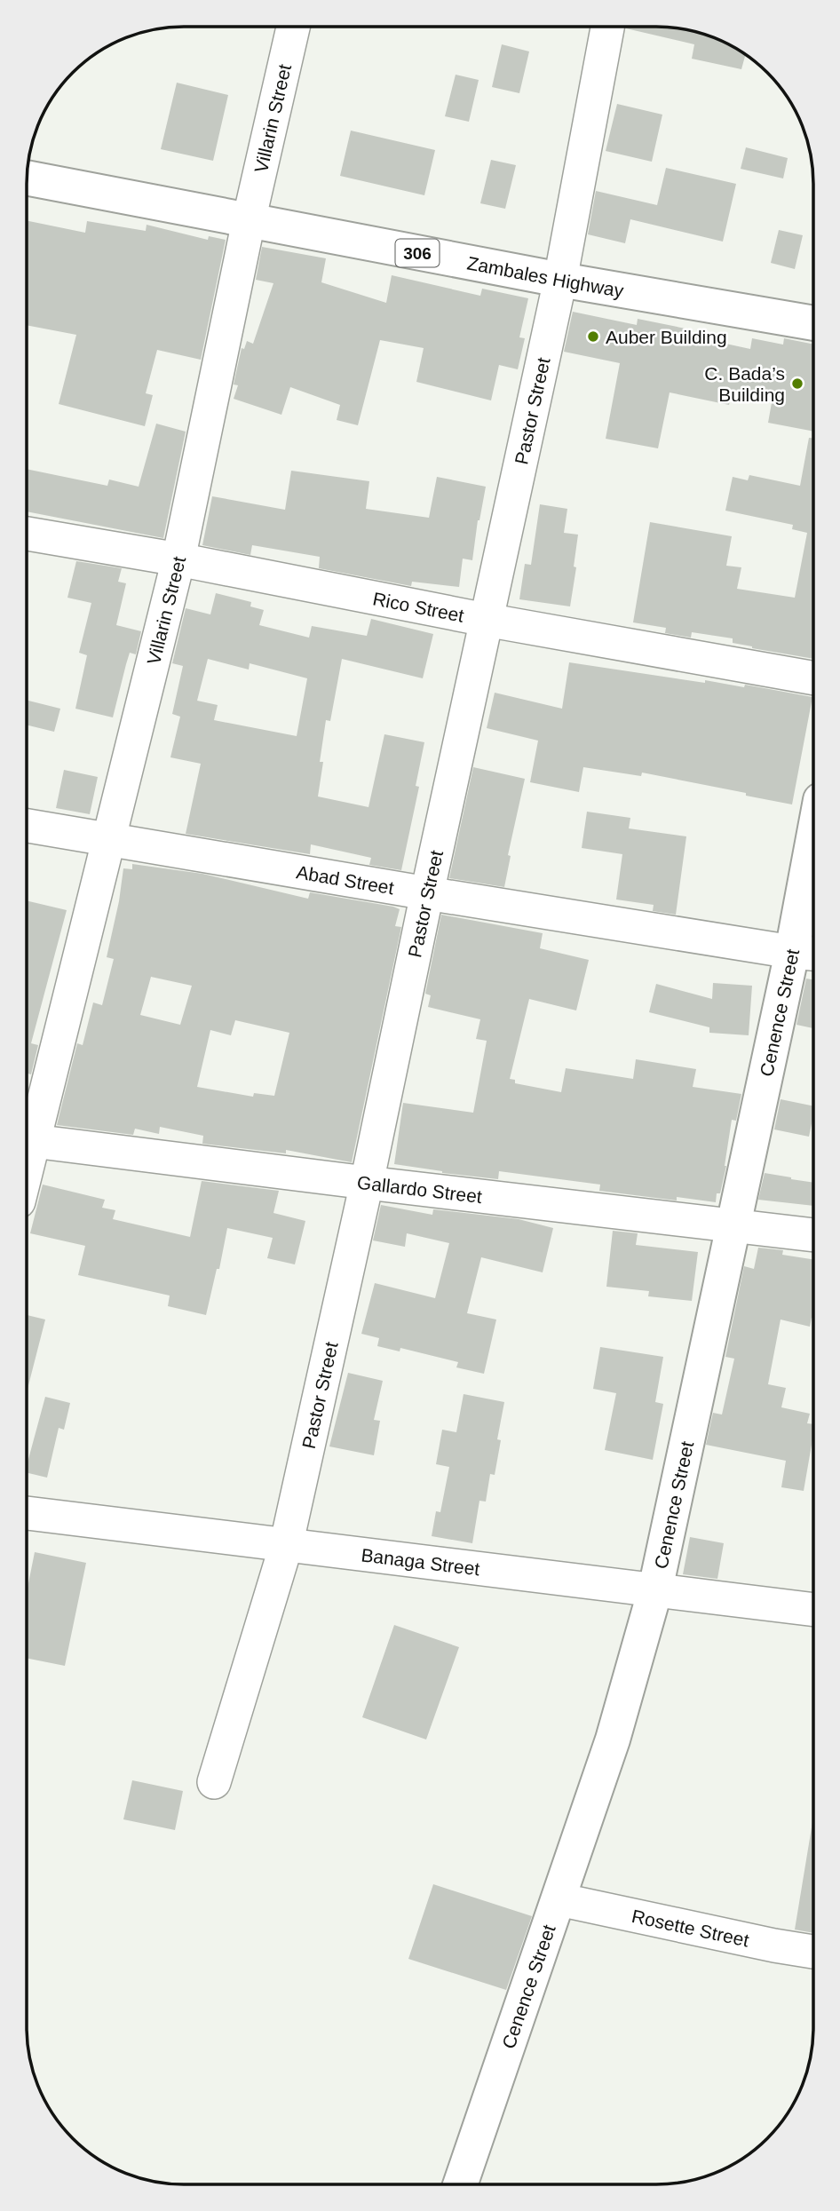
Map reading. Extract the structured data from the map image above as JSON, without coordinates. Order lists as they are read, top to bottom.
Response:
{
  "streets": {
    "street": [
      "Villarin Street",
      "306",
      "Zambales Highway",
      "Pastor Street",
      "Rico Street",
      "Abad Street",
      "Cenence Street",
      "Gallardo Street",
      "Banaga Street",
      "Rosette Street"
    ]
  },
  "crossings": [
    ["Villarin Street", "Zambales Highway"],
    ["Villarin Street", "Rico Street"],
    ["Villarin Street", "Abad Street"],
    ["Zambales Highway", "Pastor Street"],
    ["Pastor Street", "Rico Street"],
    ["Pastor Street", "Abad Street"],
    ["Pastor Street", "Gallardo Street"],
    ["Pastor Street", "Banaga Street"],
    ["Abad Street", "Cenence Street"],
    ["Cenence Street", "Gallardo Street"],
    ["Cenence Street", "Banaga Street"],
    ["Cenence Street", "Rosette Street"]
  ],
  "places": ["Auber Building", "C. Bada’s Building"]
}
